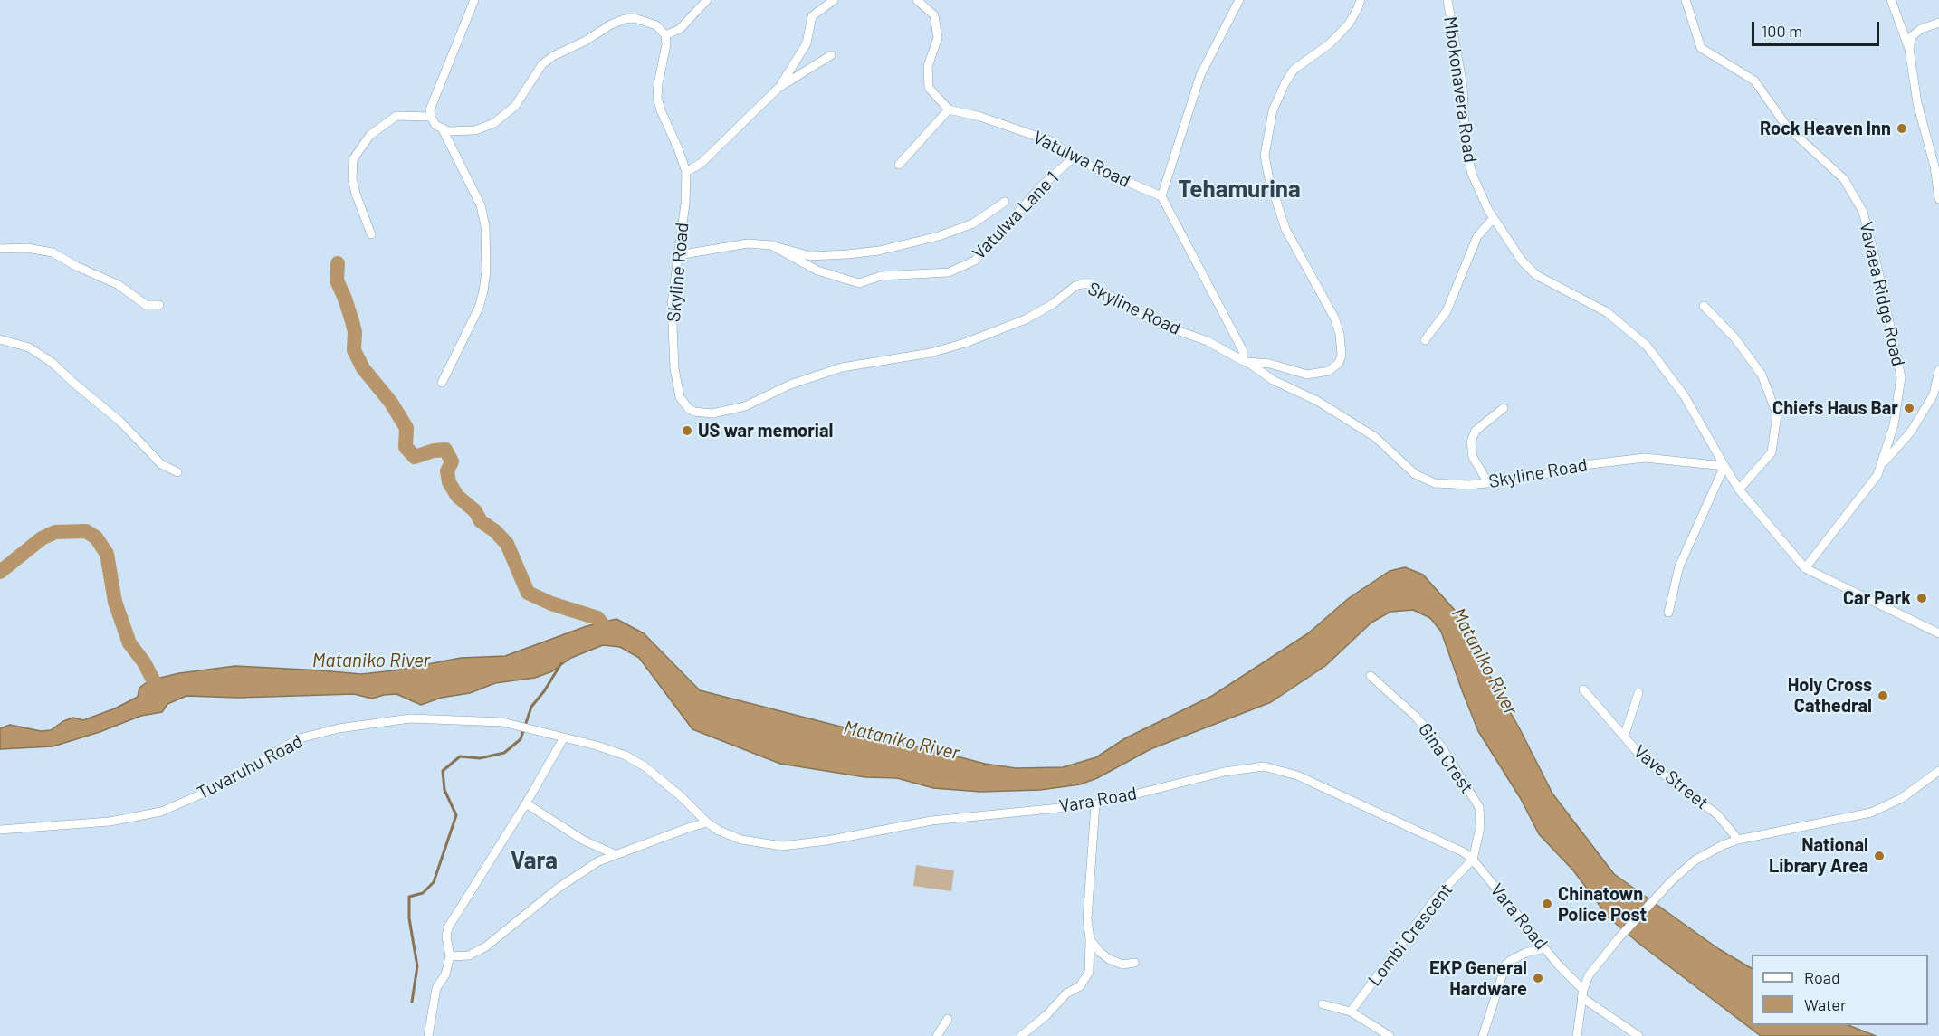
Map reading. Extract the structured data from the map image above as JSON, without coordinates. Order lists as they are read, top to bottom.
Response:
{
  "streets": {
    "street": [
      "Mbokonavera Road",
      "Vatulwa Road",
      "Vatulwa Lane 1",
      "Skyline Road",
      "Vavaea Ridge Road",
      "Gina Crest",
      "Tuvaruhu Road",
      "Vave Street",
      "Vara Road",
      "Lombi Crescent"
    ]
  },
  "crossings": [
    ["Mbokonavera Road", "Skyline Road"],
    ["Vatulwa Road", "Vatulwa Lane 1"],
    ["Gina Crest", "Vara Road"],
    ["Gina Crest", "Lombi Crescent"],
    ["Tuvaruhu Road", "Vara Road"],
    ["Vara Road", "Lombi Crescent"]
  ],
  "districts": ["Tehamurina", "Vara"],
  "water": ["Mataniko River"],
  "places": [
    "Rock Heaven Inn",
    "Chiefs Haus Bar",
    "US war memorial",
    "Car Park",
    "Holy Cross Cathedral",
    "National Library Area",
    "Chinatown Police Post",
    "EKP General Hardware"
  ],
  "legend": ["Road", "Water"],
  "scale_bar": "100 m"
}
